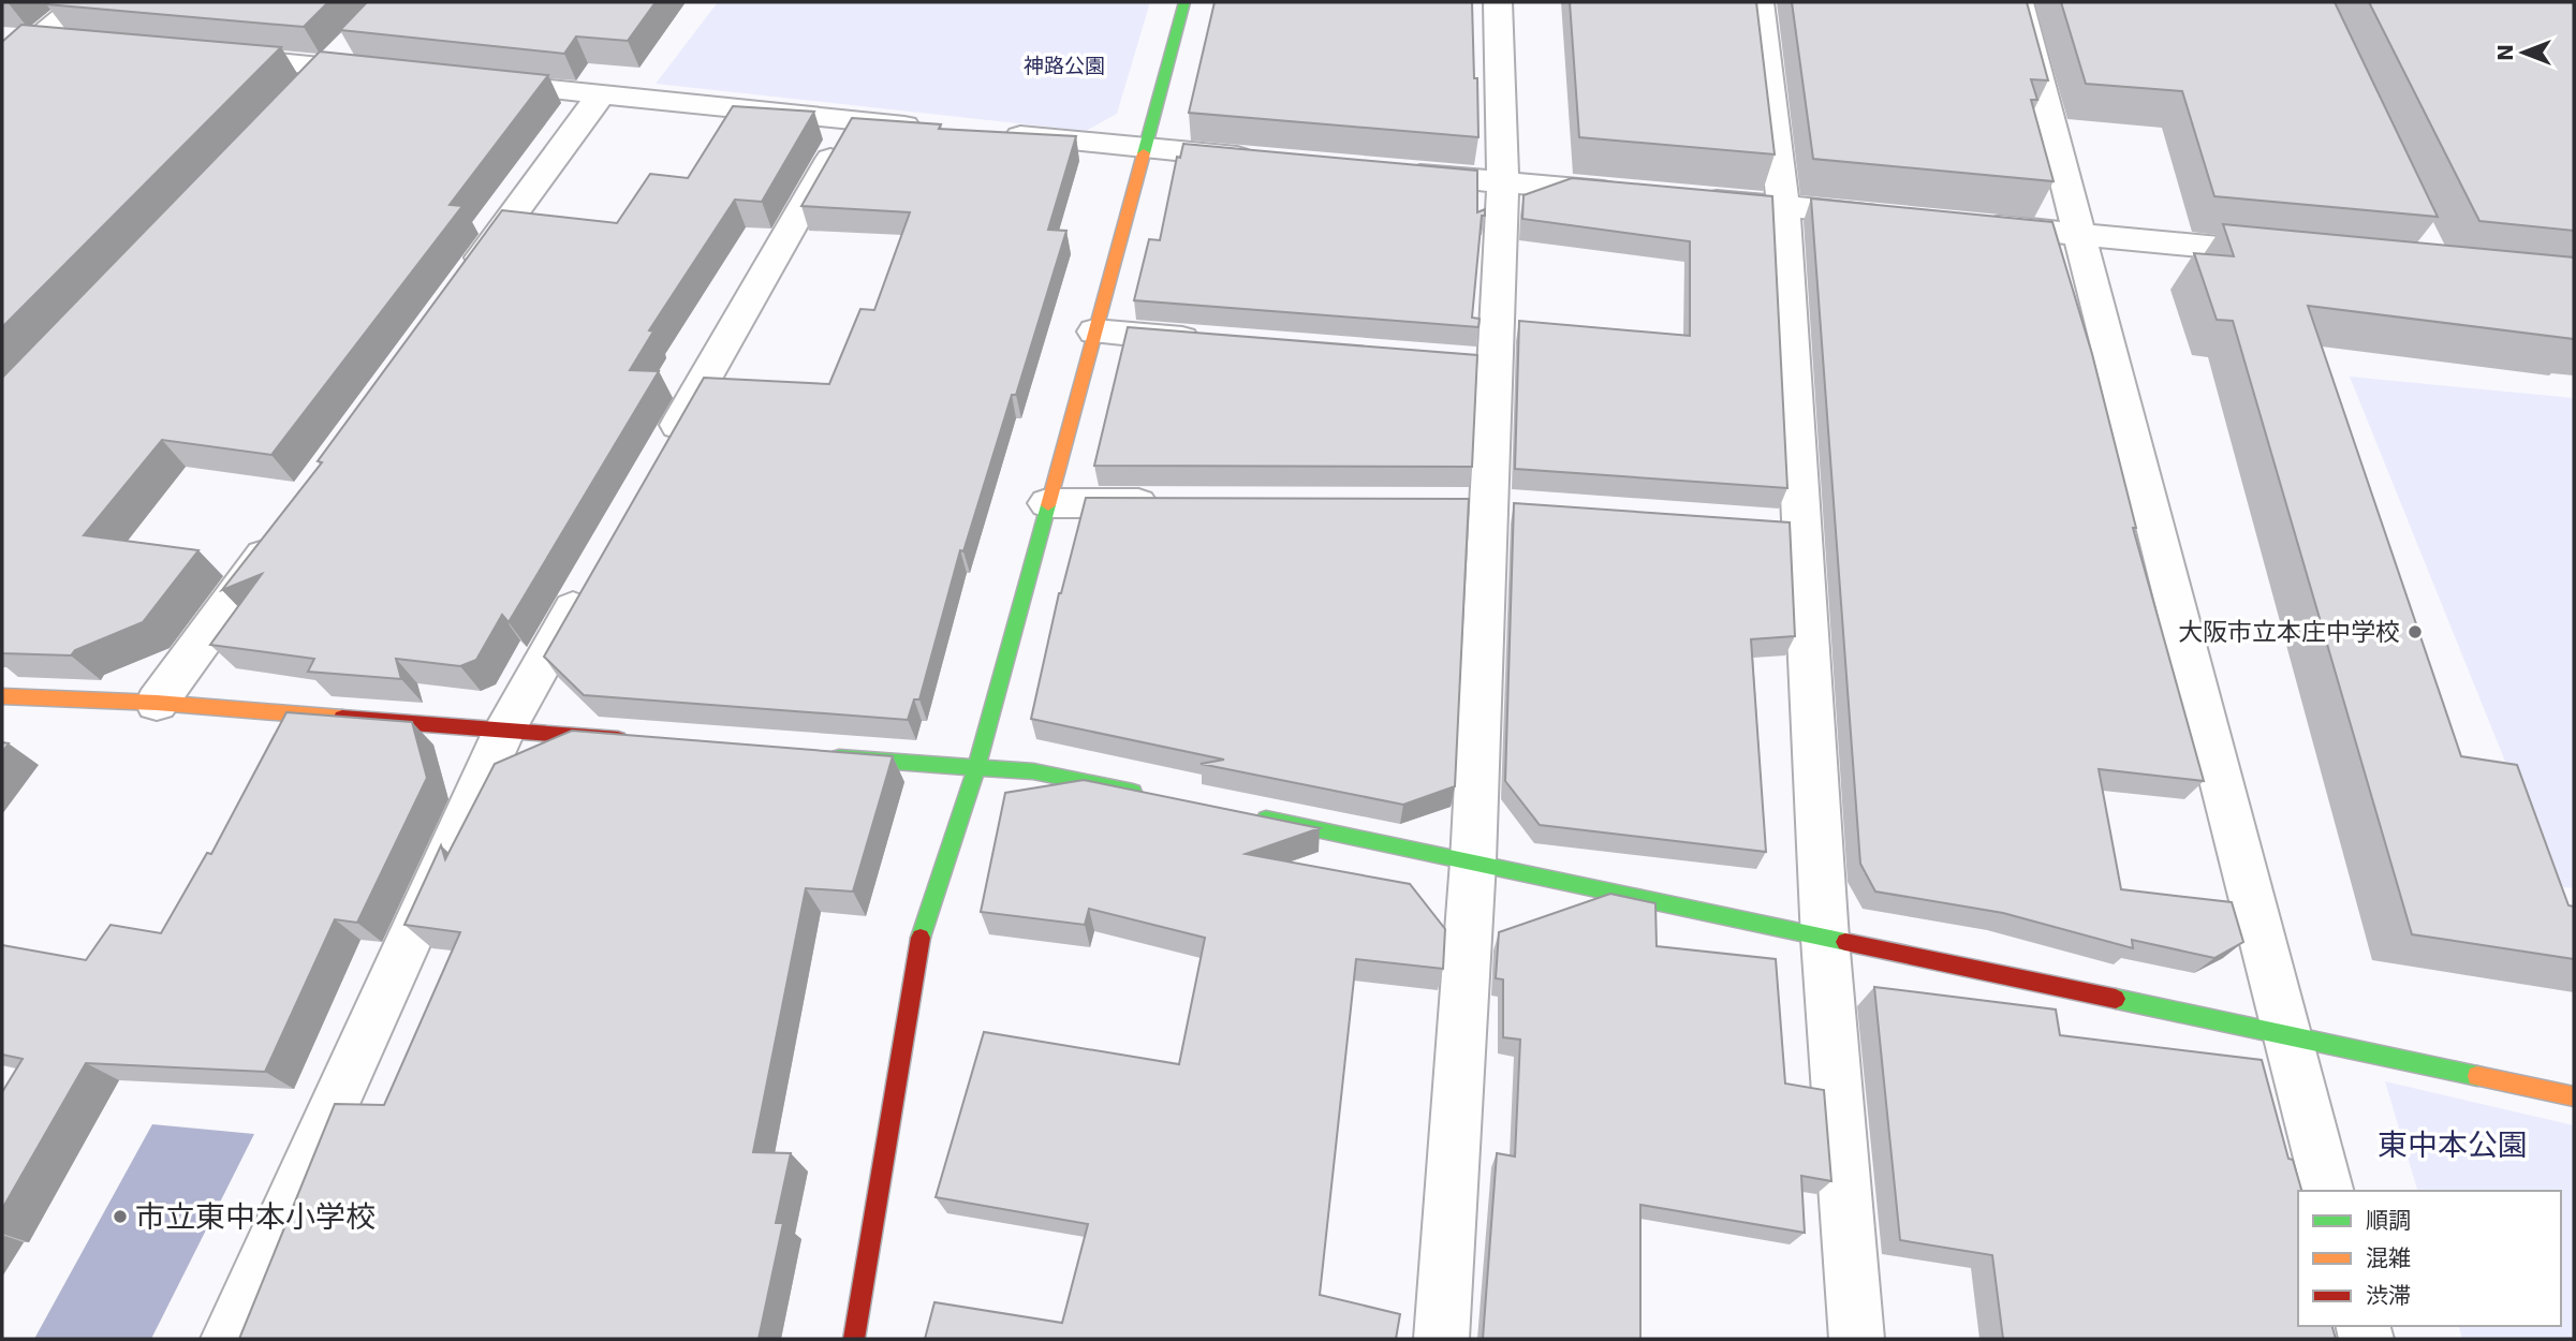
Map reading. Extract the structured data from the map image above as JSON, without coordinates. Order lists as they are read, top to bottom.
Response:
{
  "parks": ["神路公園", "東中本公園"],
  "places": ["大阪市立本庄中学校", "市立東中本小学校"],
  "legend": ["順調", "混雑", "渋滞"],
  "north": "left"
}
